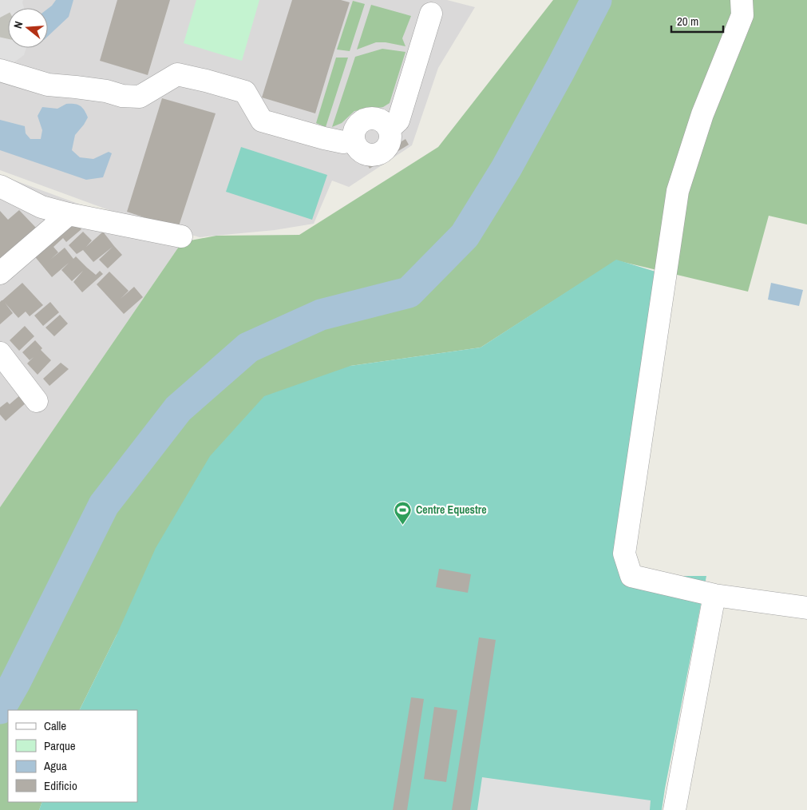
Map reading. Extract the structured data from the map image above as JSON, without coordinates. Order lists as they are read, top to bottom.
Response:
{
  "places": {
    "sports": ["Centre Equestre"]
  },
  "legend": [
    "Calle",
    "Parque",
    "Agua",
    "Edificio"
  ],
  "scale_bar": "20 m",
  "north": "left"
}
